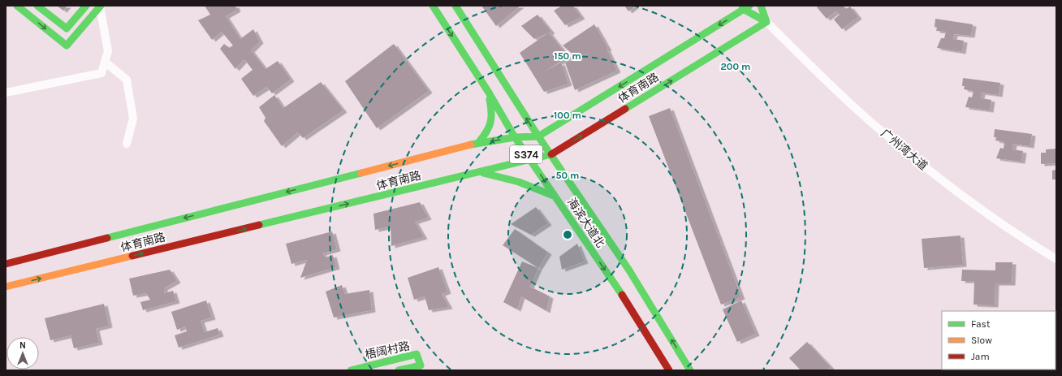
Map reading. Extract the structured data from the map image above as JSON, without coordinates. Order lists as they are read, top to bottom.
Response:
{
  "streets": {
    "main road": [
      "体育南路",
      "广州湾大道",
      "S374",
      "海滨大道北",
      "梧阔村路"
    ]
  },
  "crossings": [
    ["体育南路", "广州湾大道"],
    ["体育南路", "海滨大道北"]
  ],
  "legend": ["Fast", "Slow", "Jam"],
  "north": "top",
  "rings": [
    "150 m",
    "200 m",
    "100 m",
    "50 m"
  ]
}
